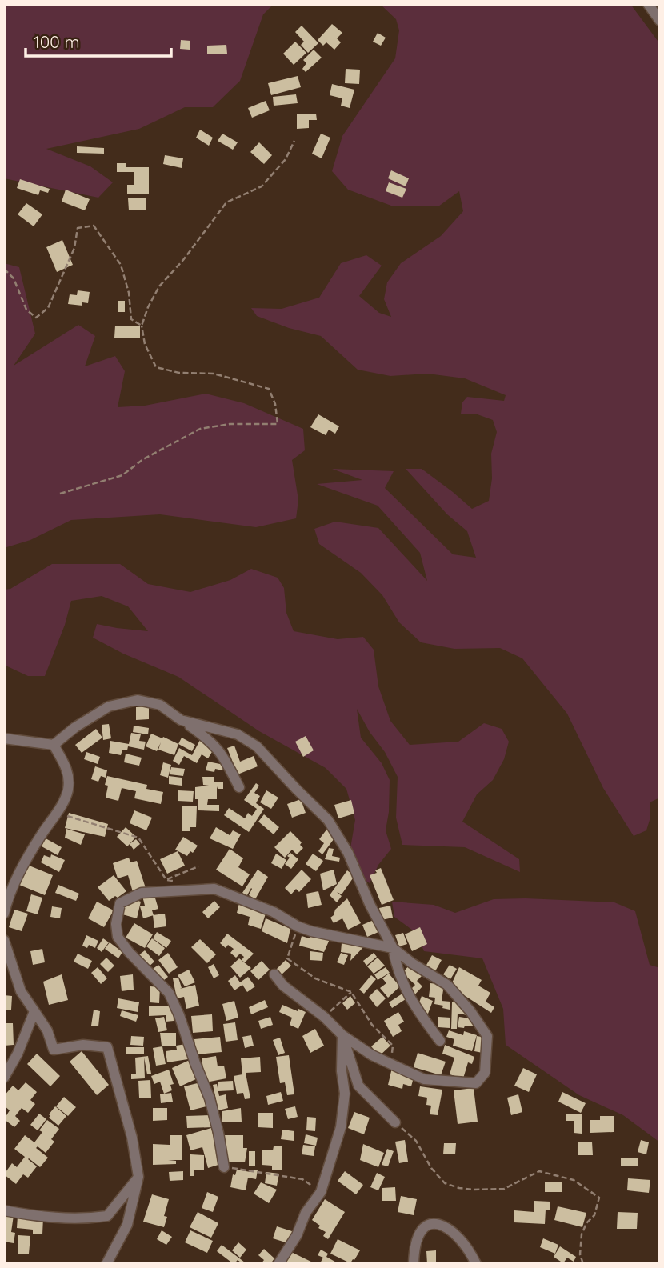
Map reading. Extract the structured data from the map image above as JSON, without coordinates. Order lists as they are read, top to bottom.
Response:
{
  "scale_bar": "100 m"
}
